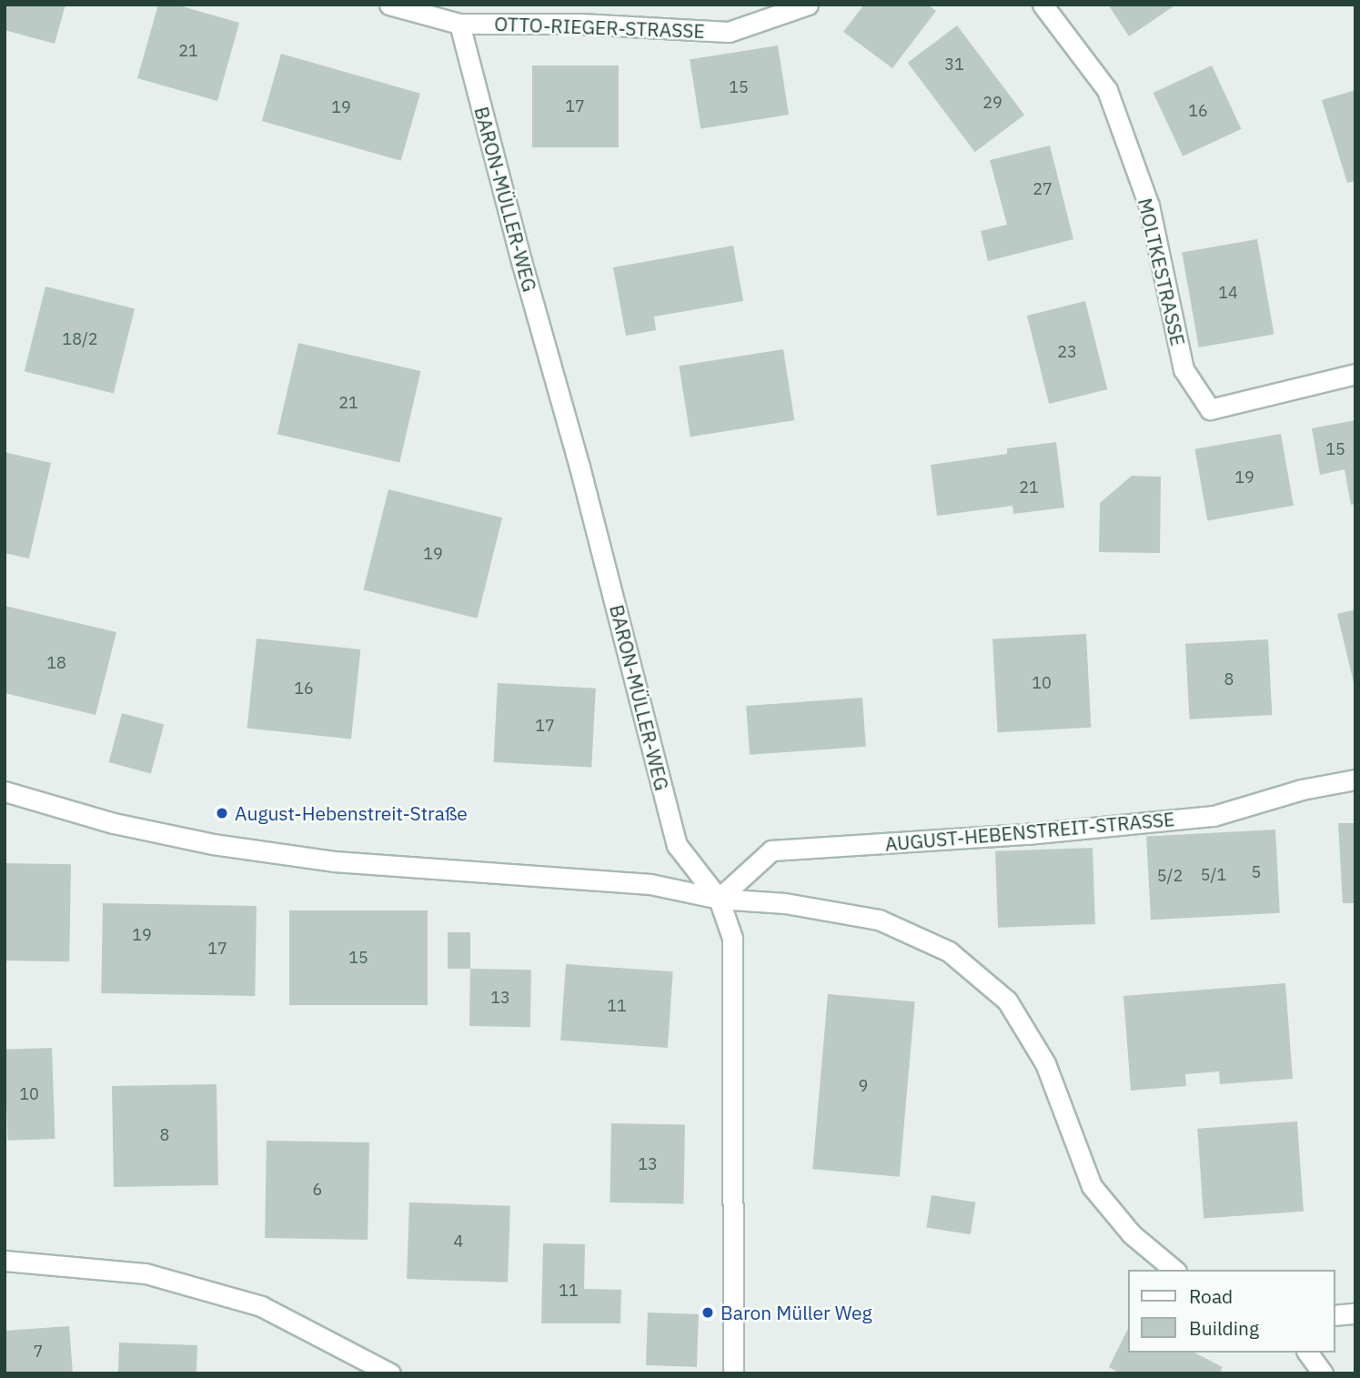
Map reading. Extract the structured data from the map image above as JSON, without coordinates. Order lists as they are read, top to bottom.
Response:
{
  "streets": {
    "street": [
      "OTTO-RIEGER-STRASSE",
      "BARON-MÜLLER-WEG",
      "MOLTKESTRASSE",
      "AUGUST-HEBENSTREIT-STRASSE"
    ]
  },
  "crossings": [
    ["OTTO-RIEGER-STRASSE", "BARON-MÜLLER-WEG"],
    ["BARON-MÜLLER-WEG", "AUGUST-HEBENSTREIT-STRASSE"]
  ],
  "places": ["August-Hebenstreit-Straße", "Baron Müller Weg"],
  "house_numbers": [
    "21",
    "31",
    "15",
    "29",
    "17",
    "19",
    "16",
    "27",
    "14",
    "18/2",
    "23",
    "21",
    "15",
    "19",
    "21",
    "19",
    "18",
    "8",
    "10",
    "16",
    "17",
    "5",
    "5/1",
    "5/2",
    "19",
    "17",
    "15",
    "13",
    "11",
    "9",
    "10",
    "8",
    "13",
    "6",
    "4",
    "11",
    "7"
  ],
  "legend": ["Road", "Building"]
}
